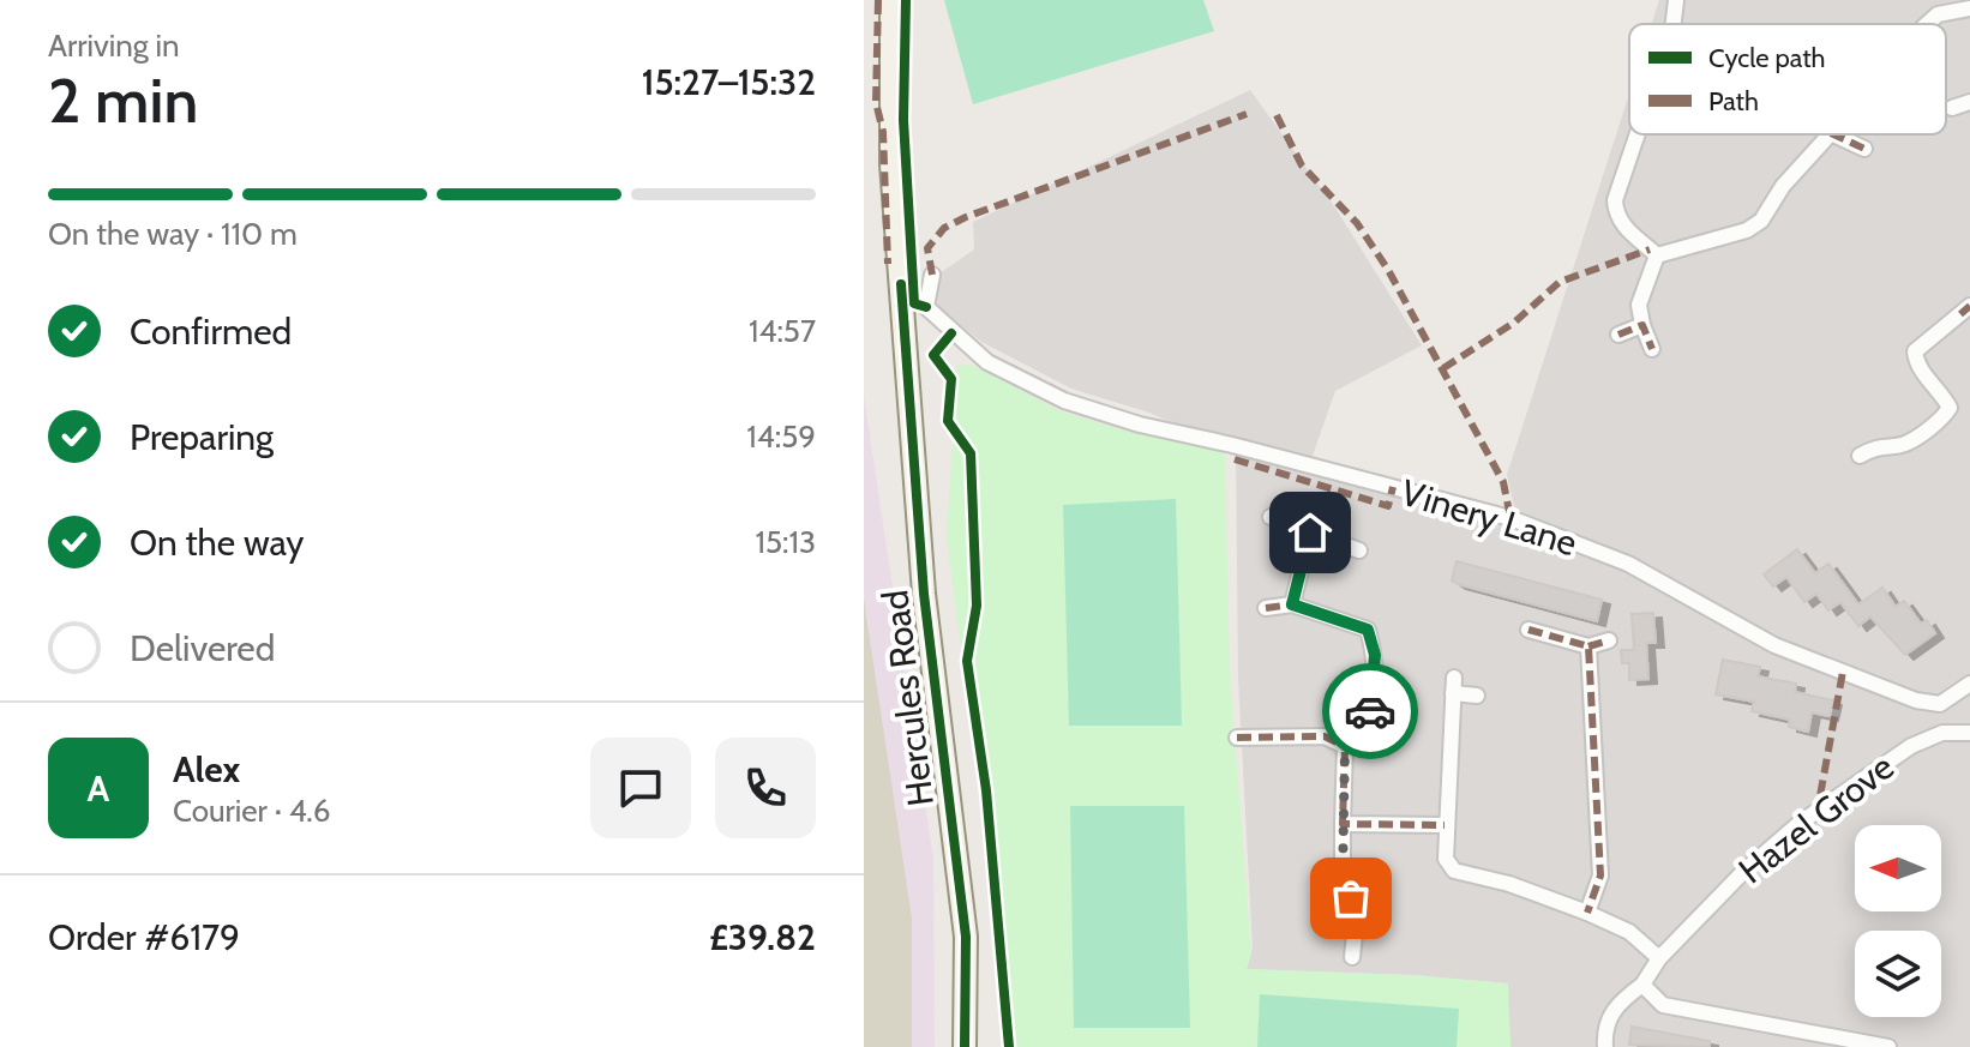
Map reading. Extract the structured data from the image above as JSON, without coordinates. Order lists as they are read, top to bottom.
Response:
{
  "streets": {
    "street": ["Vinery Lane", "Hercules Road", "Hazel Grove"]
  },
  "legend": ["Cycle path", "Path"],
  "north": "left",
  "page": {
    "heading": ["2 min", "Arriving in", "15:27–15:32"],
    "panel": [
      "Alex",
      "Courier · 4.6",
      "Order #6179",
      "£39.82"
    ],
    "bar": "On the way · 110 m",
    "list": [
      ["Confirmed", "14:57"],
      ["Preparing", "14:59"],
      ["On the way", "15:13"],
      "Delivered"
    ],
    "round": "A"
  }
}
